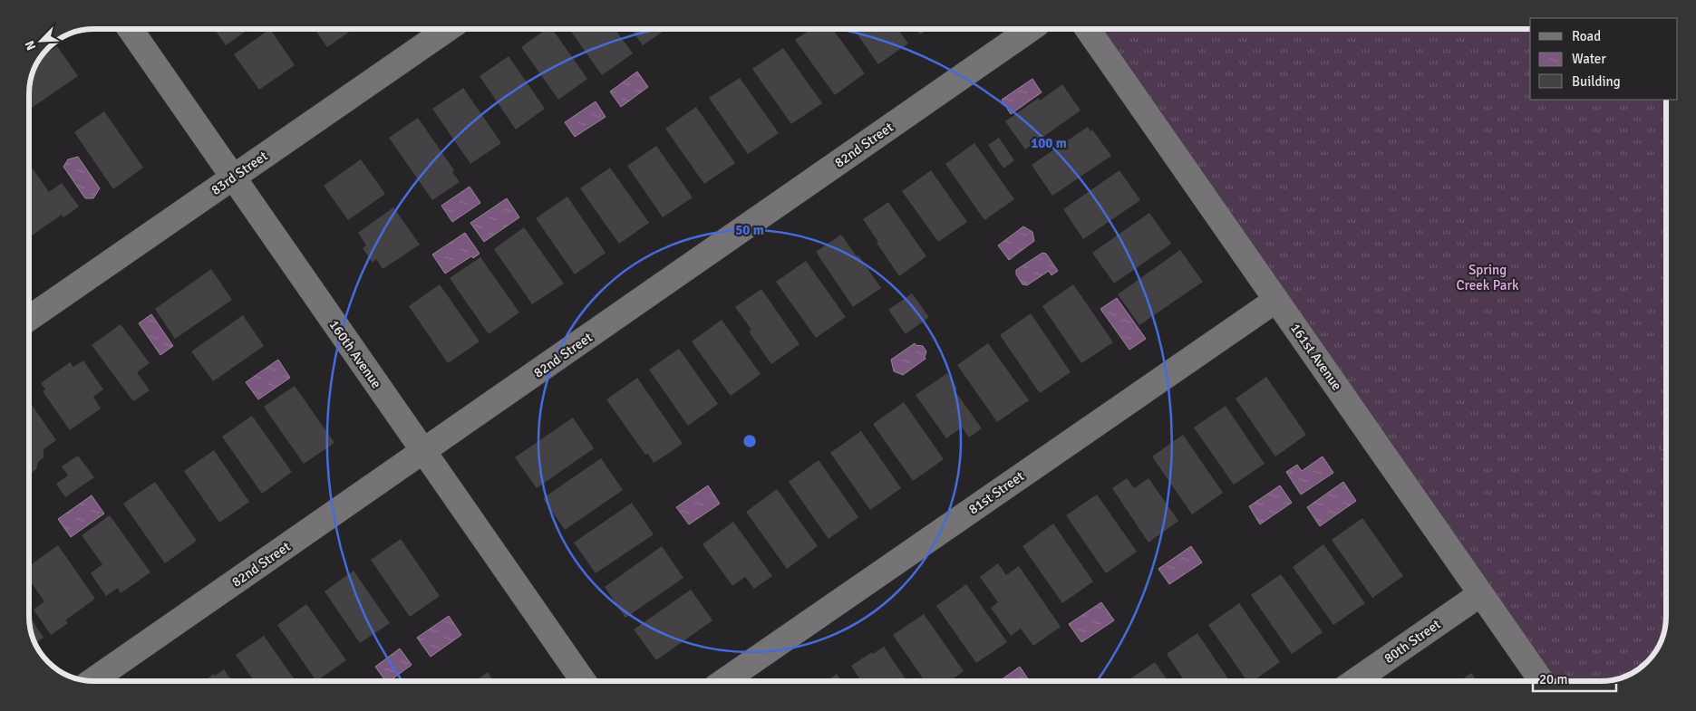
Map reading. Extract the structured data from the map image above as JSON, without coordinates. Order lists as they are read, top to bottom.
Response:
{
  "streets": {
    "street": [
      "82nd Street",
      "83rd Street",
      "160th Avenue",
      "161st Avenue",
      "81st Street",
      "80th Street"
    ]
  },
  "crossings": [
    ["82nd Street", "160th Avenue"],
    ["83rd Street", "160th Avenue"],
    ["161st Avenue", "81st Street"],
    ["161st Avenue", "80th Street"]
  ],
  "parks": ["Spring Creek Park"],
  "legend": ["Road", "Water", "Building"],
  "scale_bar": "20 m",
  "north": "bottom left",
  "rings": ["100 m", "50 m"]
}
